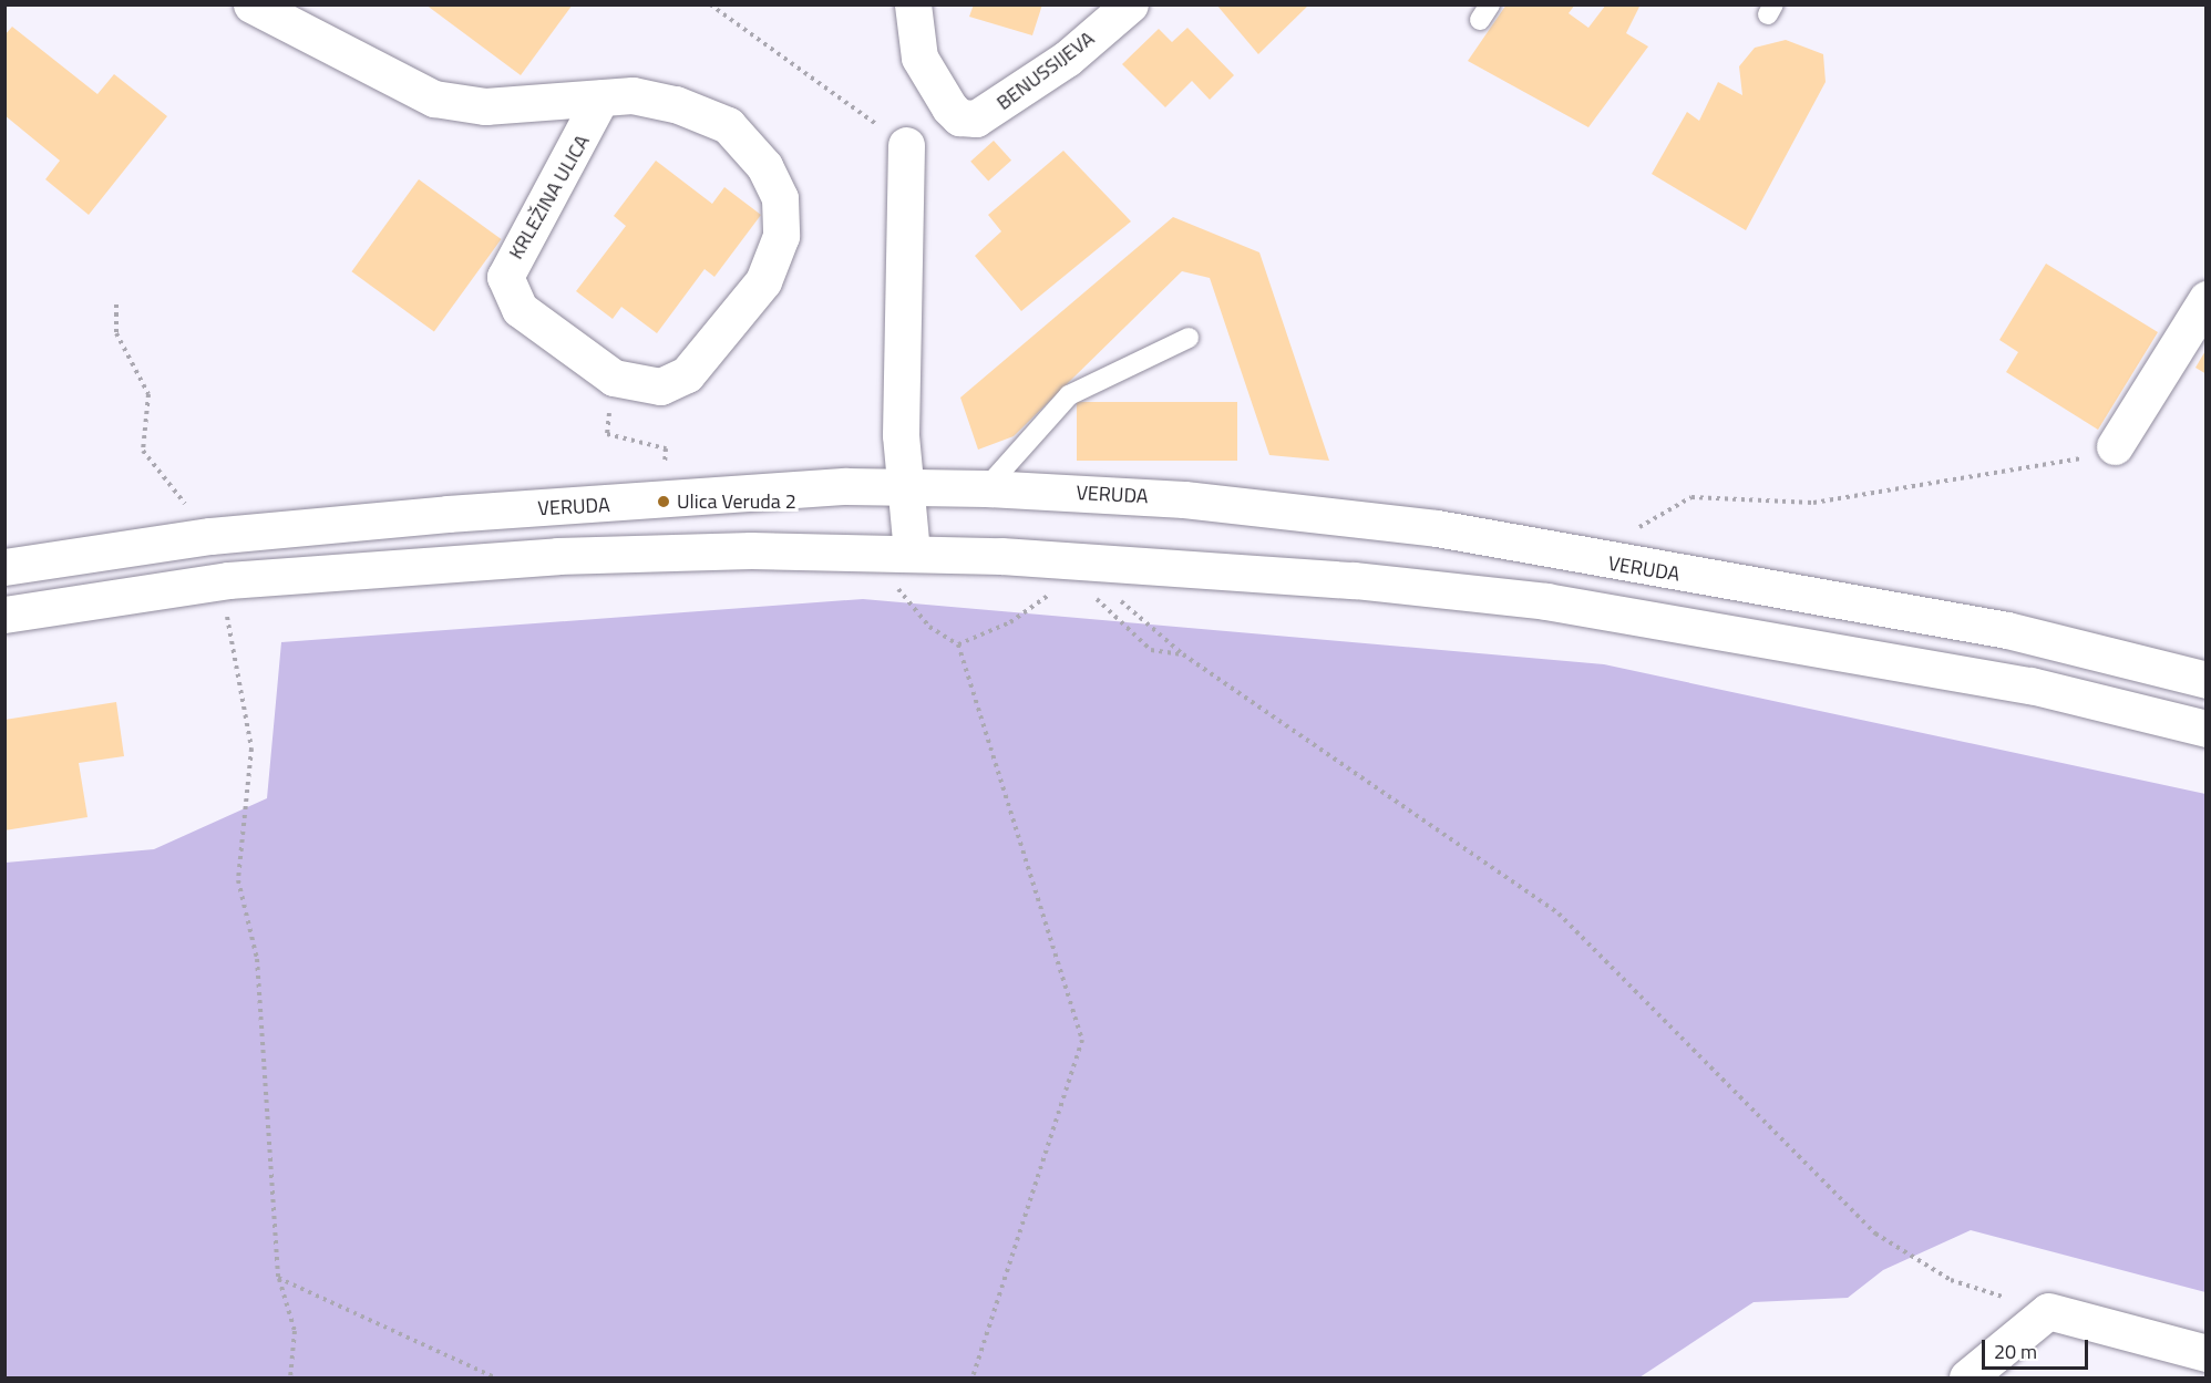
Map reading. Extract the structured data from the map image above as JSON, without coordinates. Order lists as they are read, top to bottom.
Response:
{
  "streets": {
    "main road": ["BENUSSIJEVA", "KRLEŽINA ULICA", "VERUDA"]
  },
  "places": ["Ulica Veruda 2"],
  "scale_bar": "20 m"
}
